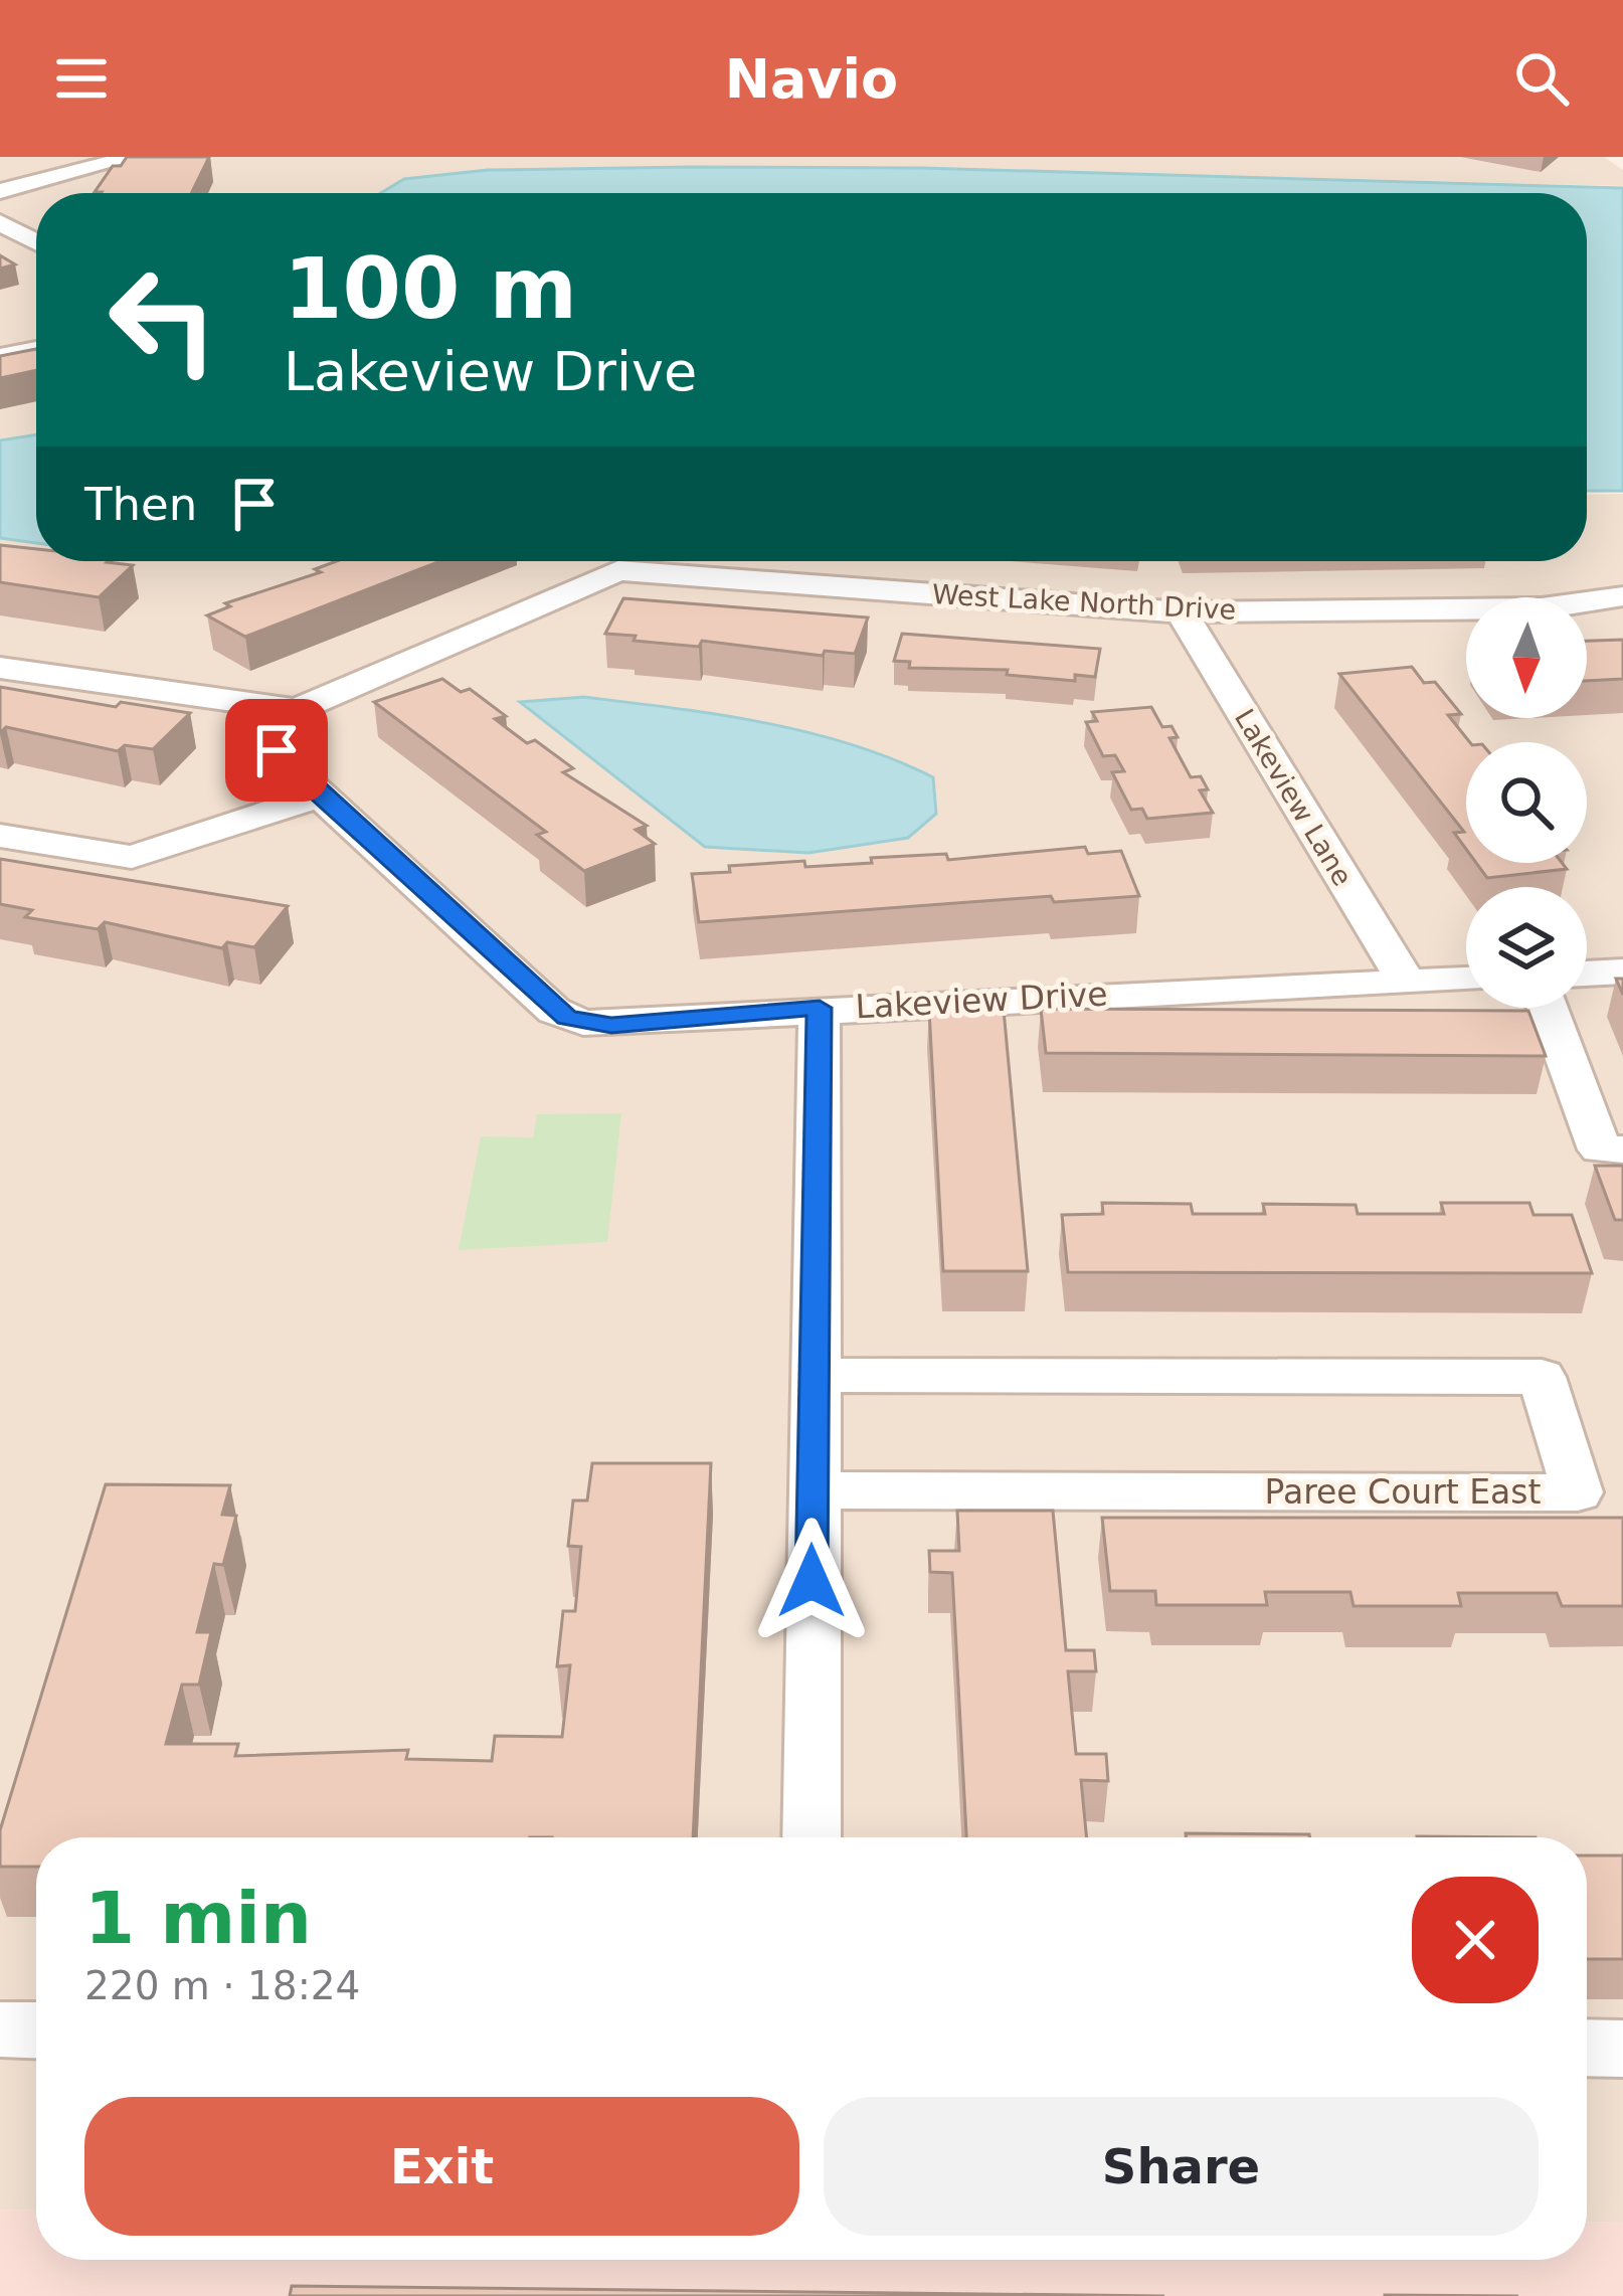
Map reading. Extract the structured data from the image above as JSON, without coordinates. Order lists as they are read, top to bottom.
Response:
{
  "streets": {
    "street": [
      "West Lake North Drive",
      "Lakeview Lane",
      "Lakeview Drive",
      "Paree Court East"
    ]
  },
  "crossings": [
    ["West Lake North Drive", "Lakeview Lane"],
    ["Lakeview Lane", "Lakeview Drive"]
  ],
  "north": "bottom",
  "page": {
    "header": "Navio",
    "turn": ["100 m", "Lakeview Drive"],
    "then": "Then",
    "heading": ["1 min", "220 m · 18:24"],
    "buttons": ["Exit", "Share"]
  }
}
